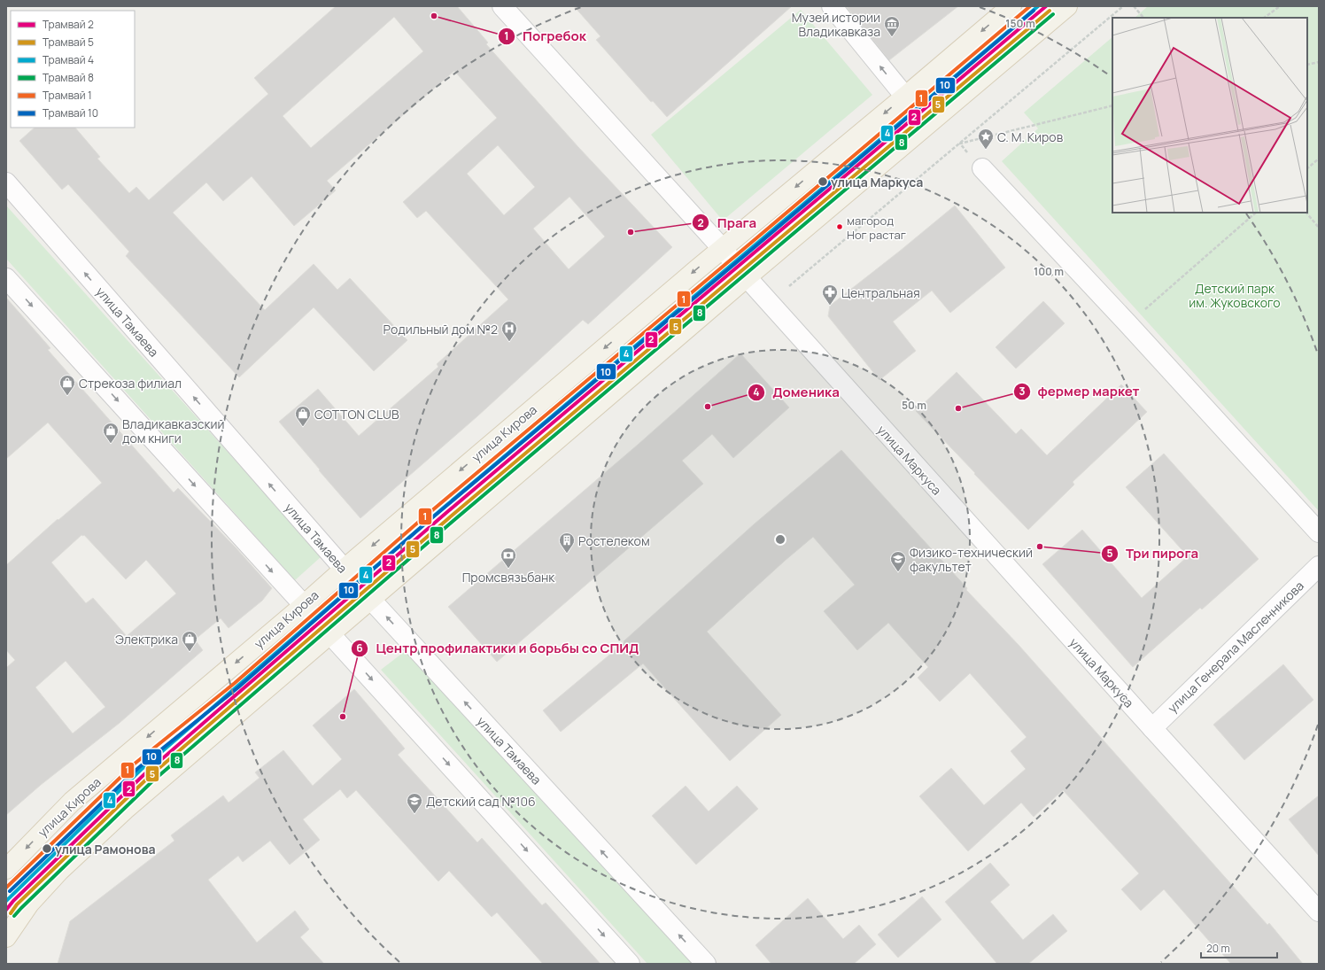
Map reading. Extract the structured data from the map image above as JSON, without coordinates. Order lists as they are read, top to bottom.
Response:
{
  "streets": {
    "main road": ["улица Кирова"],
    "street": ["улица Тамаева", "улица Маркуса", "улица Генерала Масленникова"]
  },
  "crossings": [
    ["улица Тамаева", "улица Кирова"],
    ["улица Кирова", "улица Маркуса"],
    ["улица Маркуса", "улица Генерала Масленникова"]
  ],
  "parks": ["Детский парк им. Жуковского"],
  "places": {
    "other": [
      "Погребок",
      "улица Маркуса",
      "магород Ног растаг",
      "Прага",
      "Доменика",
      "фермер маркет",
      "Три пирога",
      "Центр профилактики и борьбы со СПИД",
      "улица Рамонова"
    ],
    "museum": ["Музей истории Владикавказа"],
    "place": ["С. М. Киров"],
    "pharmacy": ["Центральная"],
    "hospital": ["Родильный дом №2"],
    "shop": [
      "Стрекоза филиал",
      "COTTON CLUB",
      "Владикавказский дом книги",
      "Электрика"
    ],
    "building": ["Ростелеком"],
    "bank": ["Промсвязьбанк"],
    "school or university": ["Физико-технический факультет", "Детский сад №106"]
  },
  "lines": [
    "tram line 2",
    "tram line 4",
    "tram line 1",
    "tram line 5",
    "tram line 10",
    "tram line 8"
  ],
  "legend": [
    "Трамвай 2",
    "Трамвай 5",
    "Трамвай 4",
    "Трамвай 8",
    "Трамвай 1",
    "Трамвай 10"
  ],
  "scale_bar": "20 m",
  "rings": ["150 m", "100 m", "50 m"]
}
